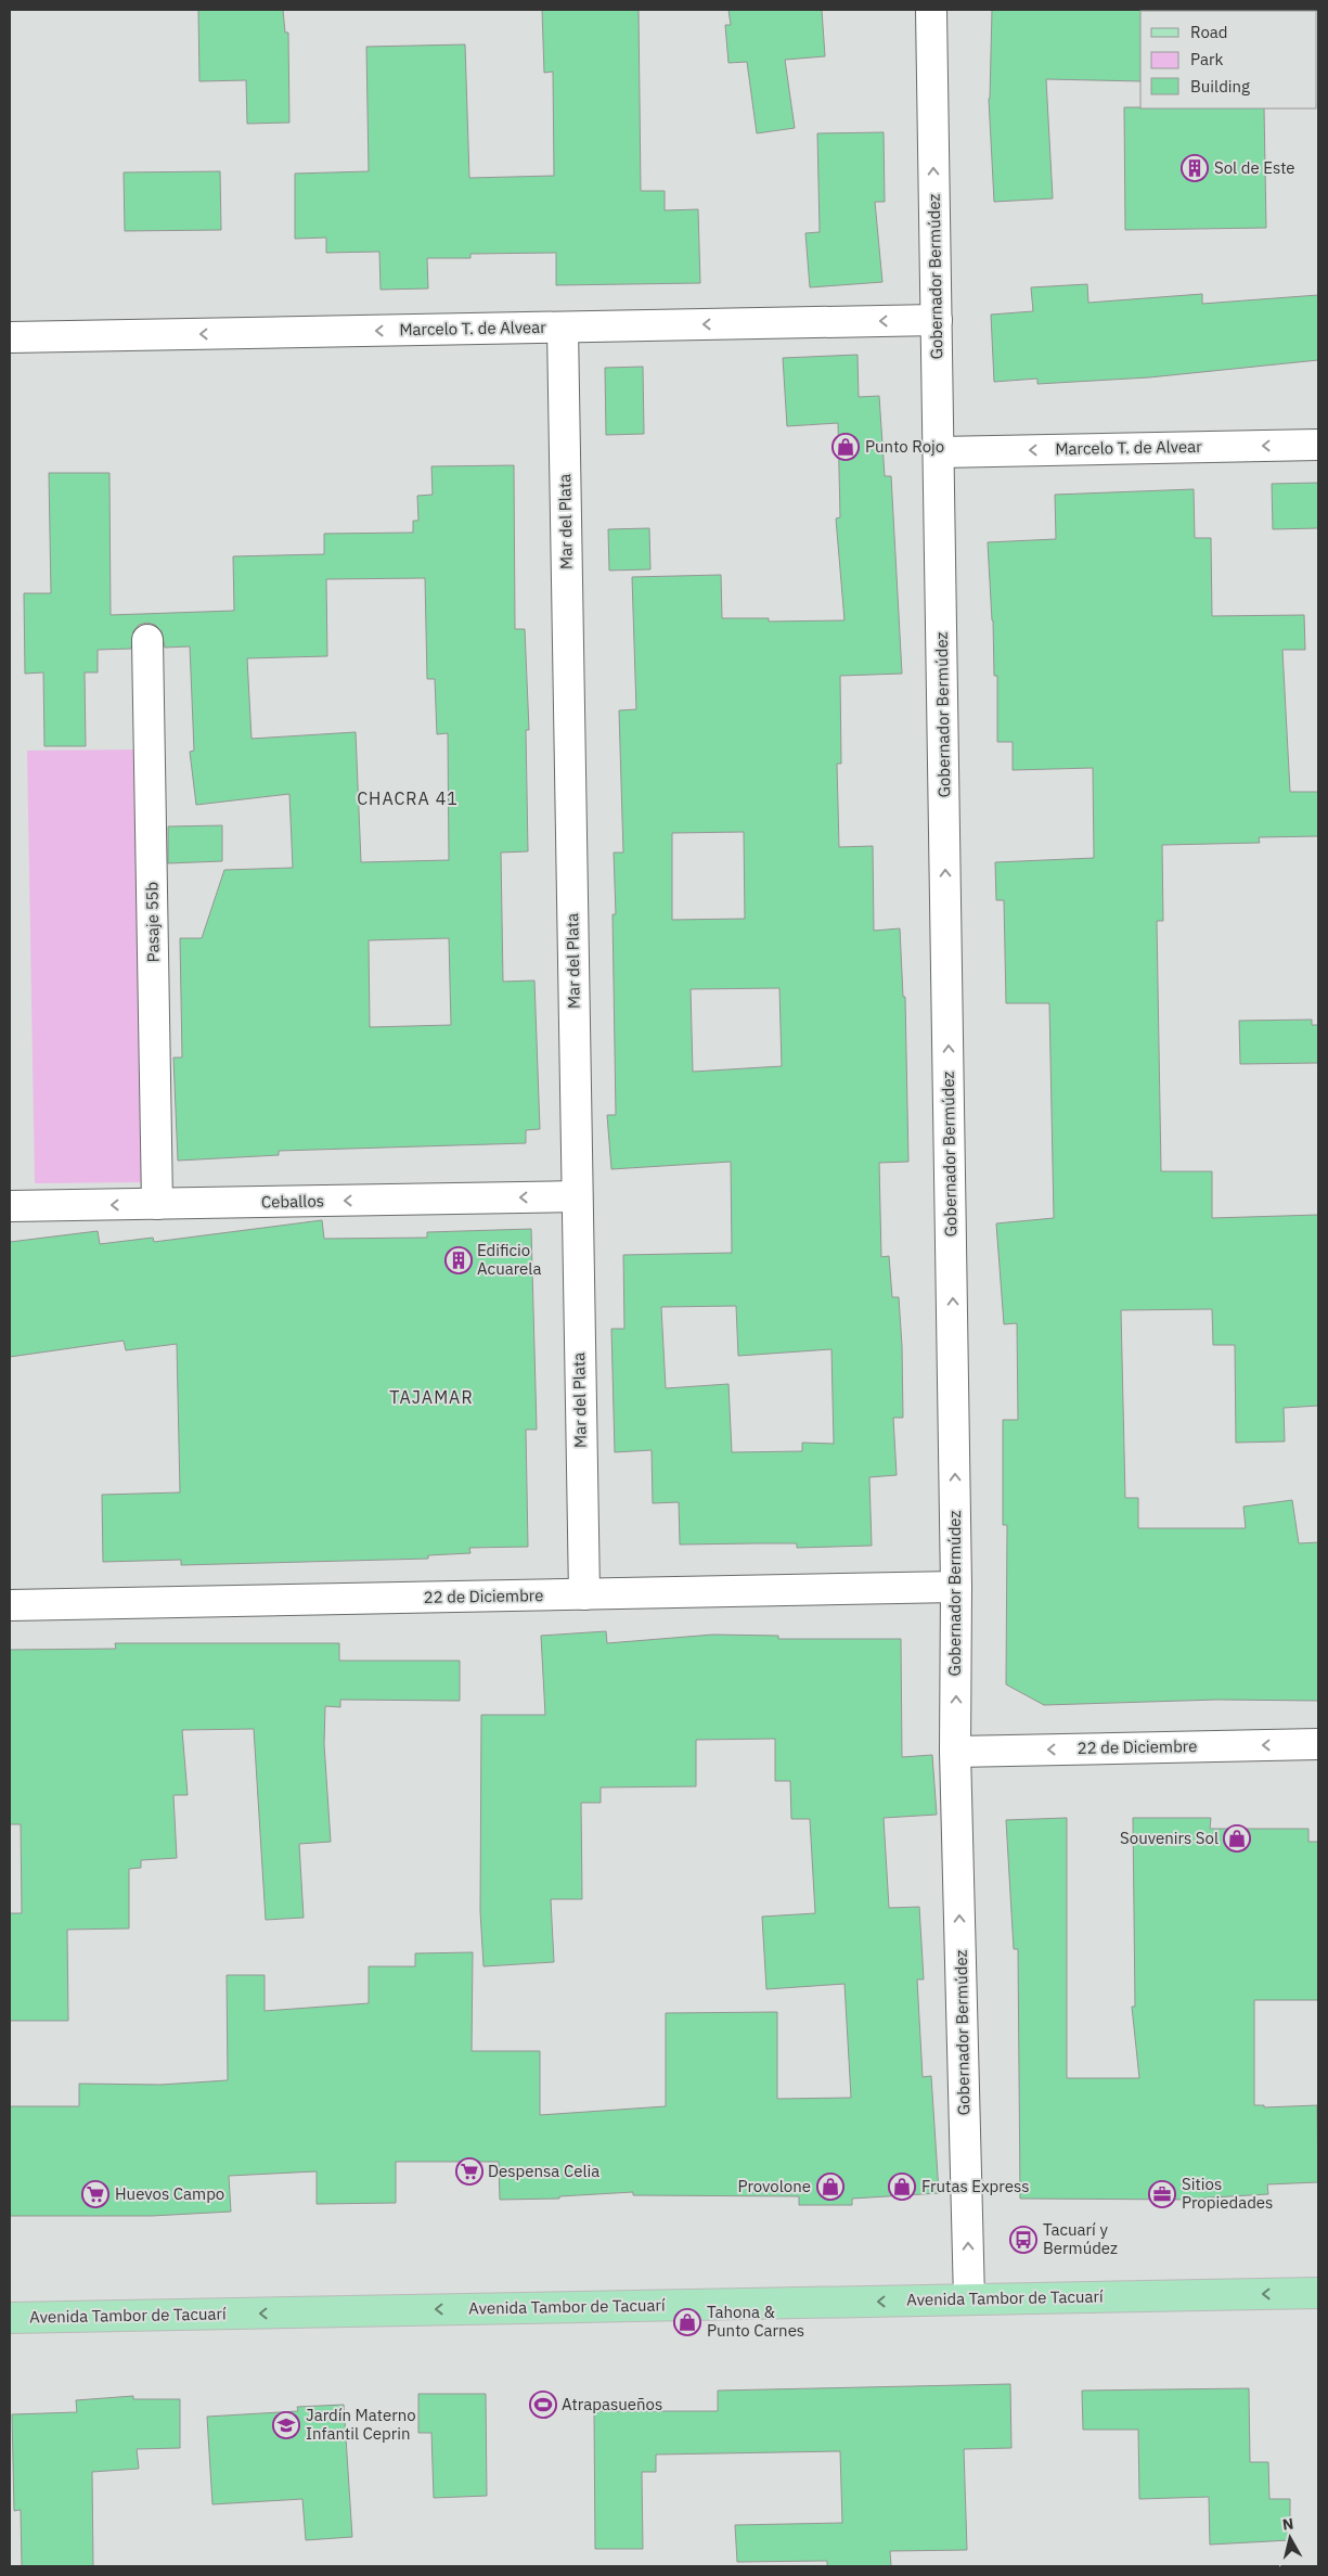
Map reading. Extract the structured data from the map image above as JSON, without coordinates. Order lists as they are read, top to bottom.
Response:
{
  "streets": {
    "main road": ["Avenida Tambor de Tacuarí"],
    "street": [
      "Gobernador Bermúdez",
      "Marcelo T. de Alvear",
      "Mar del Plata",
      "Pasaje 55b",
      "Ceballos",
      "22 de Diciembre"
    ]
  },
  "crossings": [
    ["Gobernador Bermúdez", "Marcelo T. de Alvear"],
    ["Gobernador Bermúdez", "22 de Diciembre"],
    ["Gobernador Bermúdez", "Avenida Tambor de Tacuarí"],
    ["Marcelo T. de Alvear", "Mar del Plata"],
    ["Mar del Plata", "Ceballos"],
    ["Mar del Plata", "22 de Diciembre"],
    ["Pasaje 55b", "Ceballos"]
  ],
  "one_way": [
    "Gobernador Bermúdez",
    "Marcelo T. de Alvear",
    "Ceballos",
    "Avenida Tambor de Tacuarí"
  ],
  "districts": ["CHACRA 41", "TAJAMAR"],
  "places": {
    "building": ["Sol de Este", "Edificio Acuarela"],
    "shop": [
      "Punto Rojo",
      "Souvenirs Sol",
      "Provolone",
      "Frutas Express",
      "Tahona & Punto Carnes"
    ],
    "supermarket": ["Despensa Celia", "Huevos Campo"],
    "office": ["Sitios Propiedades"],
    "bus stop": ["Tacuarí y Bermúdez"],
    "sports": ["Atrapasueños"],
    "school or university": ["Jardín Materno Infantil Ceprin"]
  },
  "legend": ["Road", "Park", "Building"],
  "north": "top"
}
